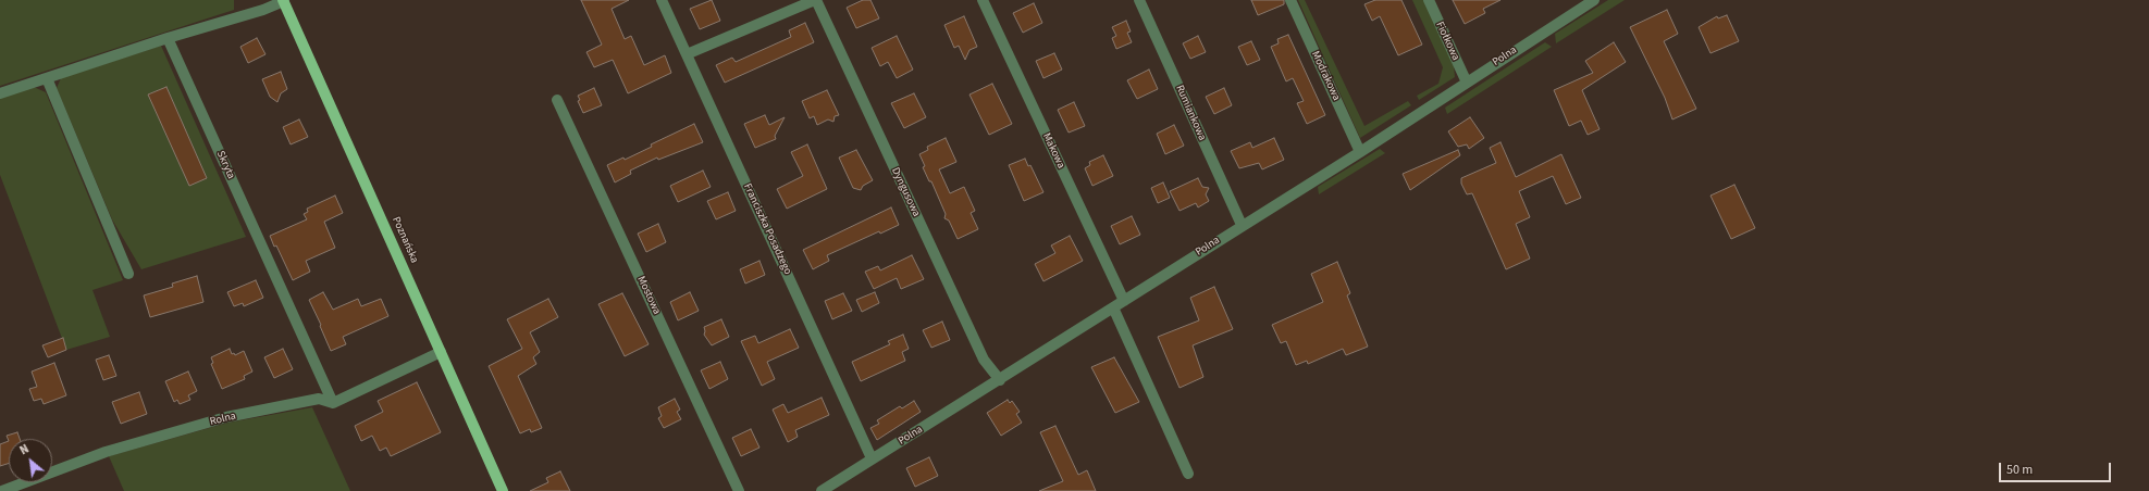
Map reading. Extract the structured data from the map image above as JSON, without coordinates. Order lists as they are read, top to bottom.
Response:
{
  "streets": {
    "main road": ["Poznańska"],
    "street": [
      "Fiołkowa",
      "Polna",
      "Modrakowa",
      "Rumiankowa",
      "Makowa",
      "Skryta",
      "Dyngusowa",
      "Franciszka Posadzego",
      "Mostowa",
      "Rolna"
    ]
  },
  "crossings": [
    ["Fiołkowa", "Polna"],
    ["Polna", "Modrakowa"],
    ["Polna", "Rumiankowa"],
    ["Polna", "Makowa"],
    ["Polna", "Dyngusowa"],
    ["Polna", "Franciszka Posadzego"],
    ["Skryta", "Rolna"],
    ["Dyngusowa", "Franciszka Posadzego"]
  ],
  "scale_bar": "50 m",
  "north": "top left"
}
